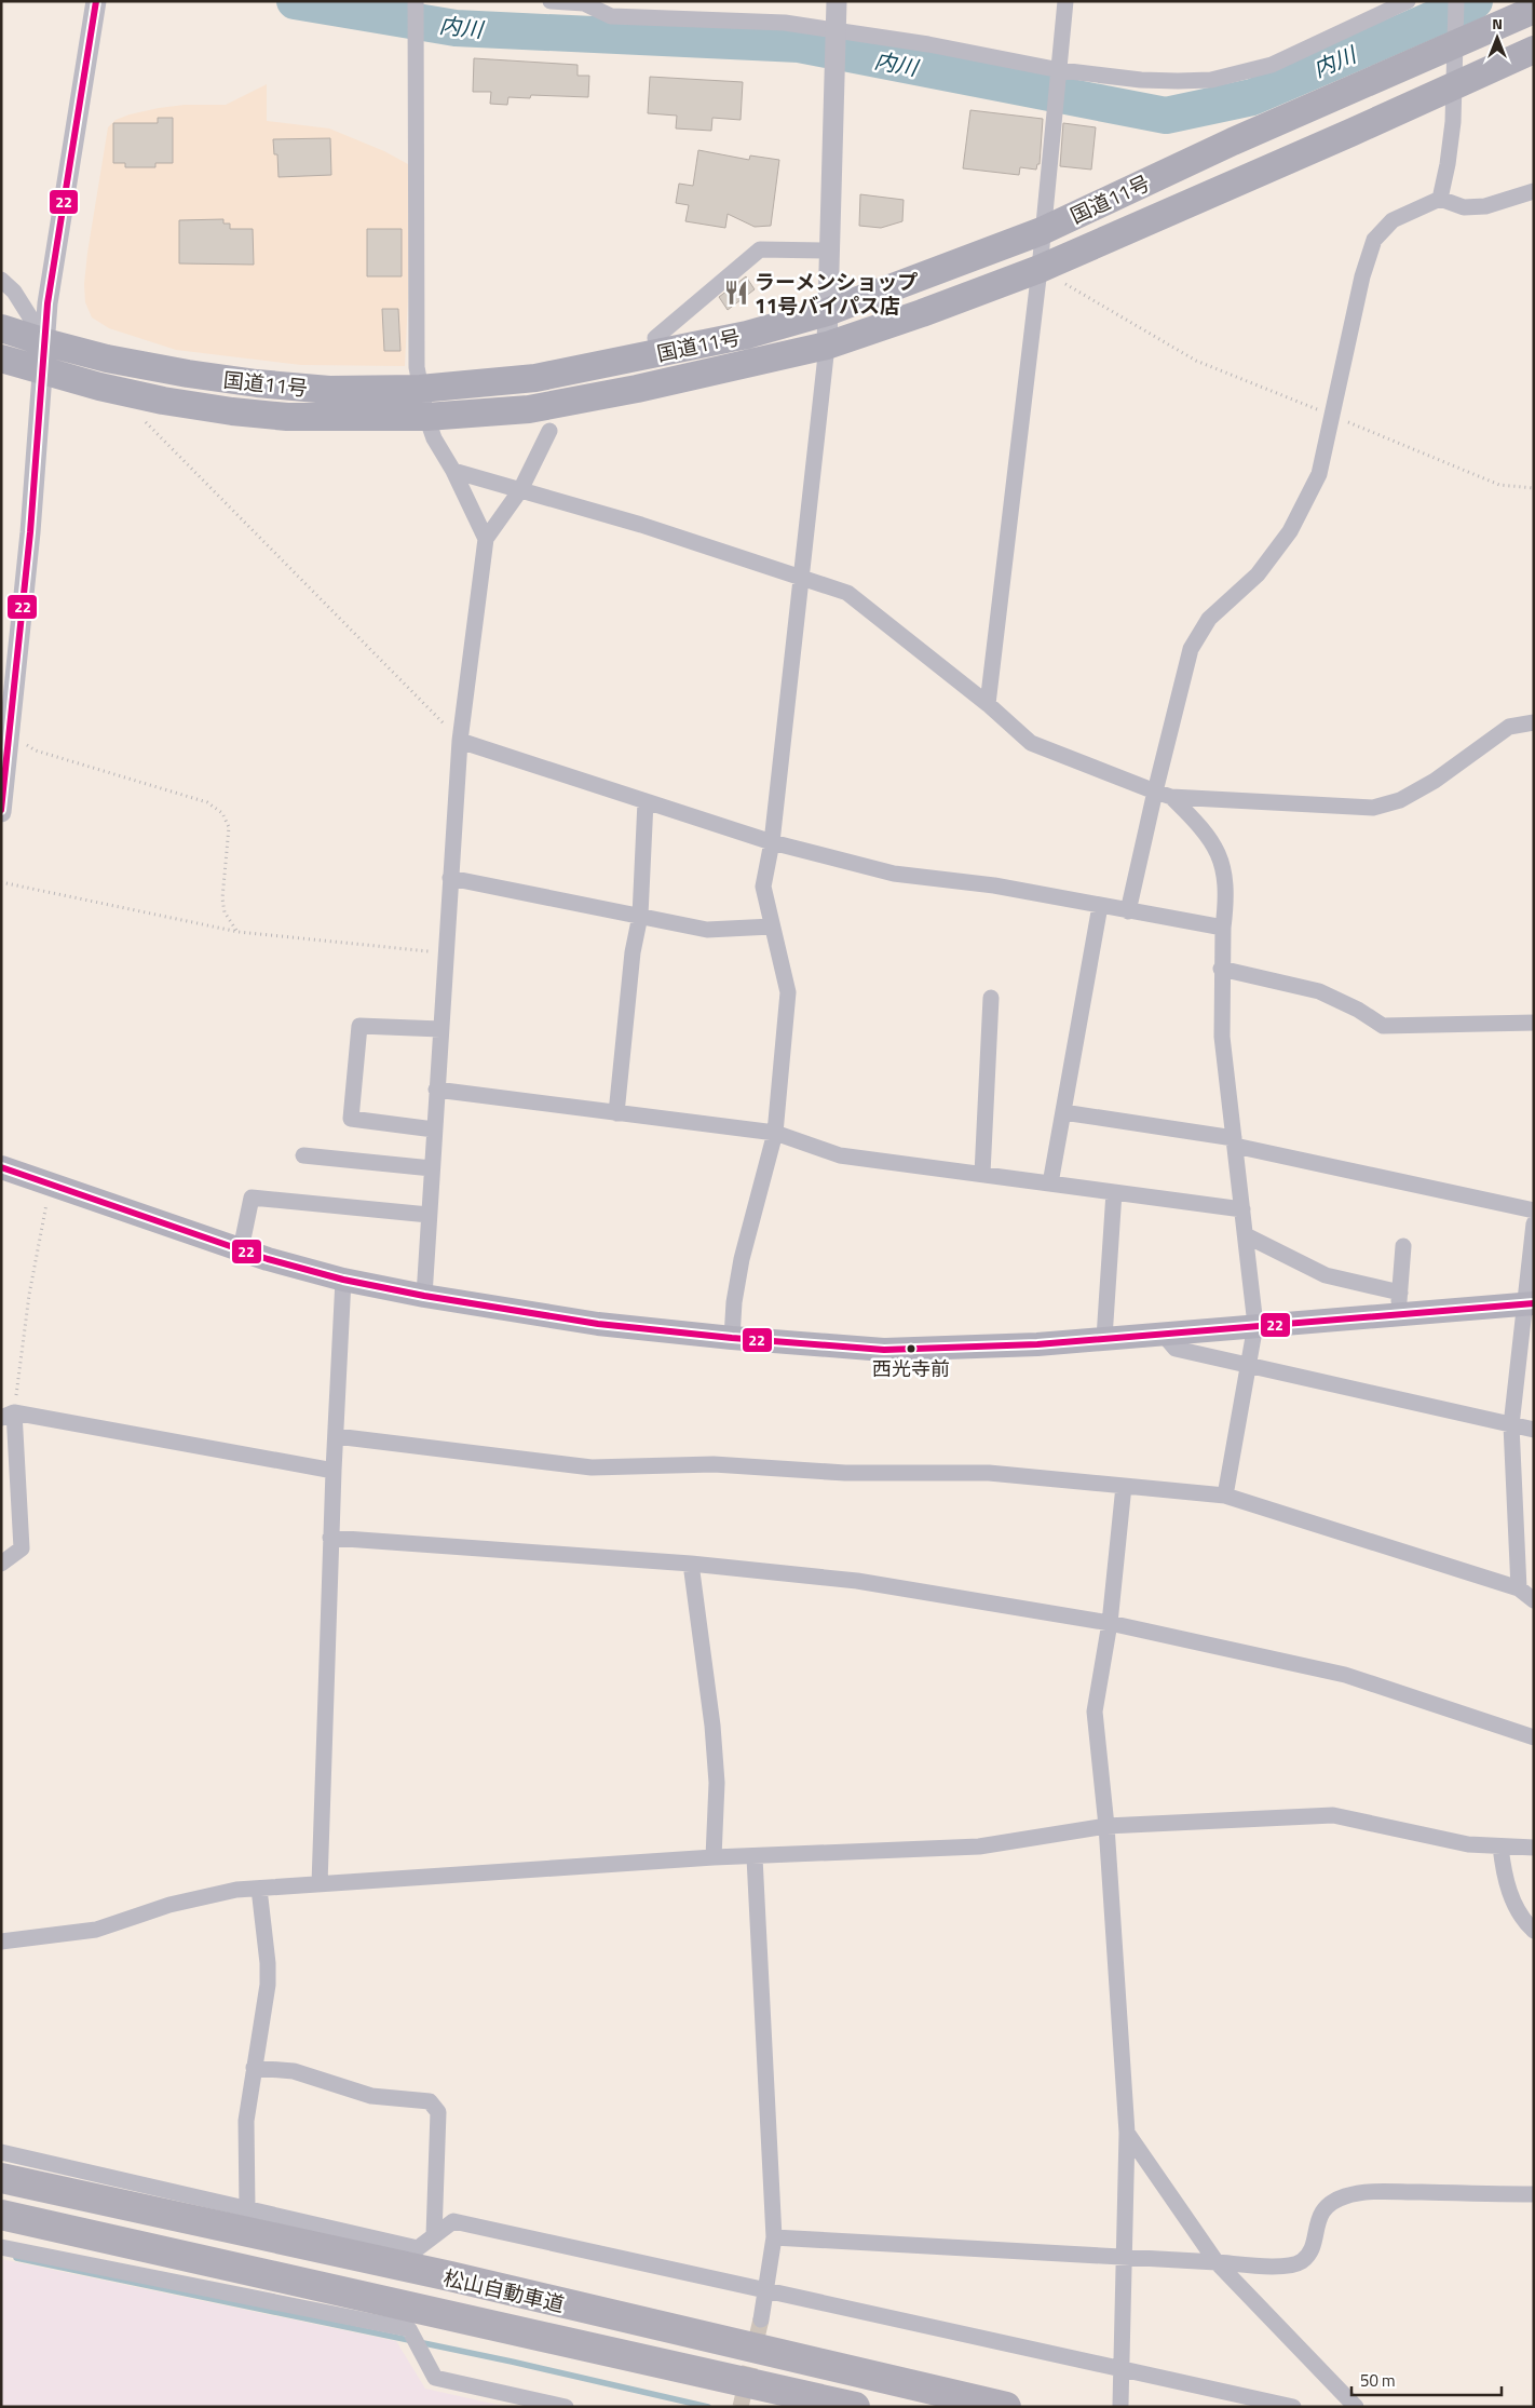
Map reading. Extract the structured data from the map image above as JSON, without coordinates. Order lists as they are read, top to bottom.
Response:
{
  "streets": {
    "highway": ["国道11号", "松山自動車道"]
  },
  "water": ["内川"],
  "places": {
    "restaurant": ["ラーメンショップ 11号バイパス店"],
    "other": ["西光寺前"]
  },
  "lines": ["transit line 22"],
  "scale_bar": "50 m",
  "north": "top"
}
